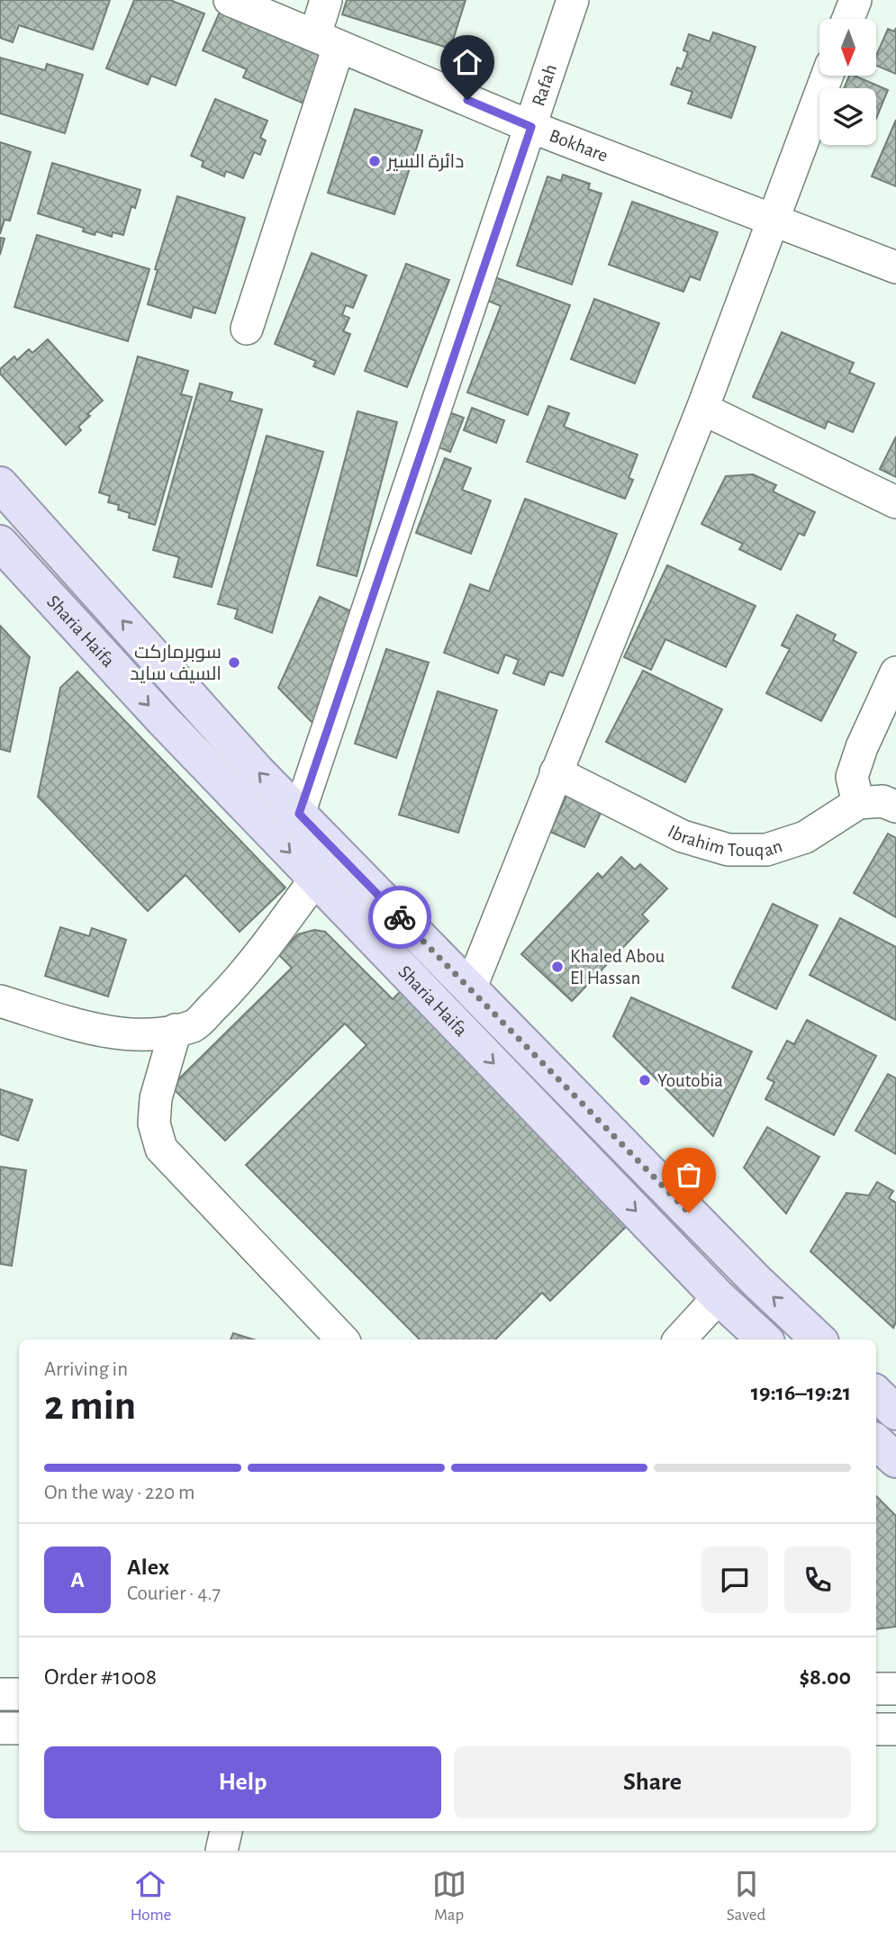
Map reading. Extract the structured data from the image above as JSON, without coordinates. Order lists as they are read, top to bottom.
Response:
{
  "streets": {
    "main road": ["Sharia Haifa"],
    "street": ["Rafah", "Bokhare", "Ibrahim Touqan"]
  },
  "crossings": [
    ["Rafah", "Bokhare"]
  ],
  "places": [
    "دائرة السير",
    "سوبرماركت السيف سايد",
    "Khaled Abou El Hassan",
    "Youtobia"
  ],
  "north": "bottom",
  "page": {
    "heading": ["2 min", "Arriving in", "19:16–19:21"],
    "panel": [
      "Alex",
      "Courier · 4.7",
      "Order #1008",
      "$8.00"
    ],
    "bar": "On the way · 220 m",
    "round": "A",
    "buttons": ["Help", "Share"],
    "tabs": ["Home", "Map", "Saved"]
  }
}
